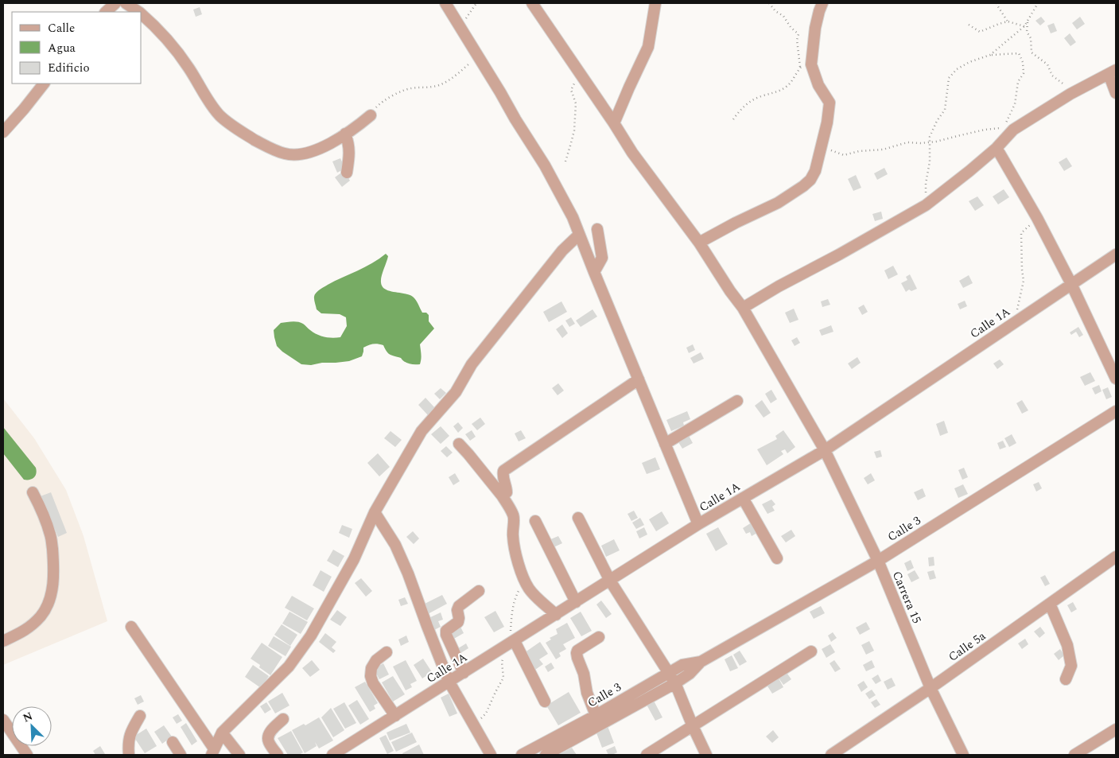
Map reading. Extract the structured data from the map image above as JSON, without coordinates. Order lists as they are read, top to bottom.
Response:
{
  "streets": {
    "street": [
      "Calle 1A",
      "Calle 3",
      "Carrera 15",
      "Calle 5a"
    ]
  },
  "crossings": [
    ["Calle 1A", "Carrera 15"],
    ["Calle 3", "Carrera 15"],
    ["Carrera 15", "Calle 5a"]
  ],
  "legend": ["Calle", "Agua", "Edificio"],
  "north": "top left"
}
